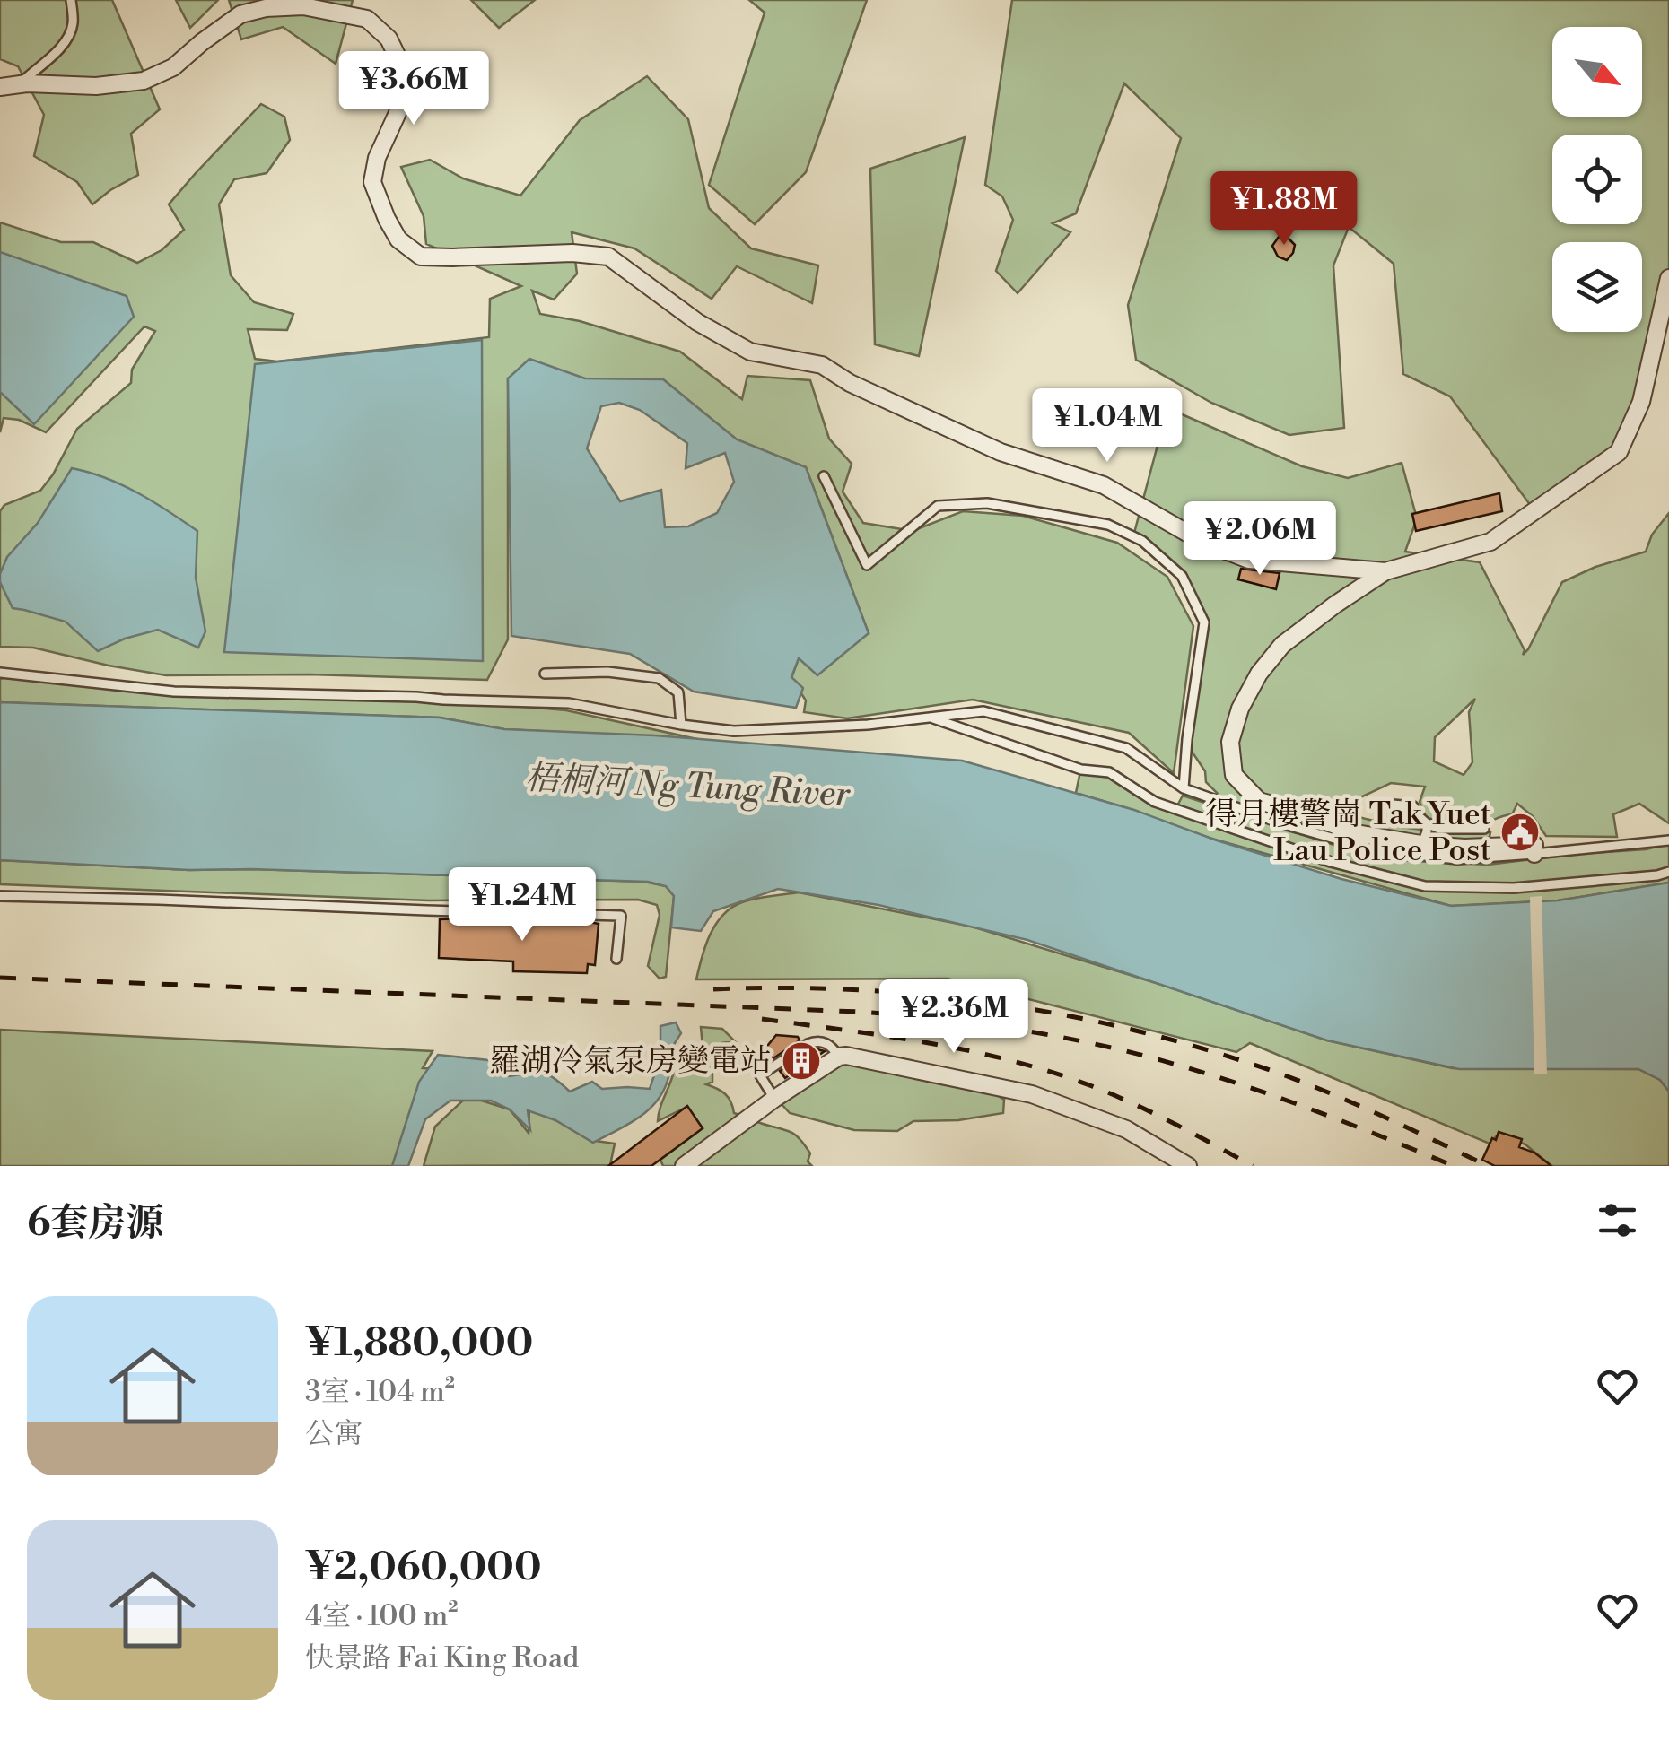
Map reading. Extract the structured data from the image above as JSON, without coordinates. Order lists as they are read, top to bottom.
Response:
{
  "water": ["梧桐河 Ng Tung River"],
  "places": {
    "public building": ["得月樓警崗 Tak Yuet Lau Police Post"],
    "building": ["羅湖冷氣泵房變電站"]
  },
  "north": "bottom right",
  "page": {
    "price": [
      "¥3.66M",
      "¥1.88M",
      "¥1.04M",
      "¥2.06M",
      "¥1.24M",
      "¥2.36M"
    ],
    "heading": "6套房源",
    "list": [
      {
        "name": "¥1,880,000",
        "note": "3室 · 104 m² · 公寓"
      },
      {
        "name": "¥2,060,000",
        "note": "4室 · 100 m² · 快景路 Fai King Road"
      }
    ]
  }
}
